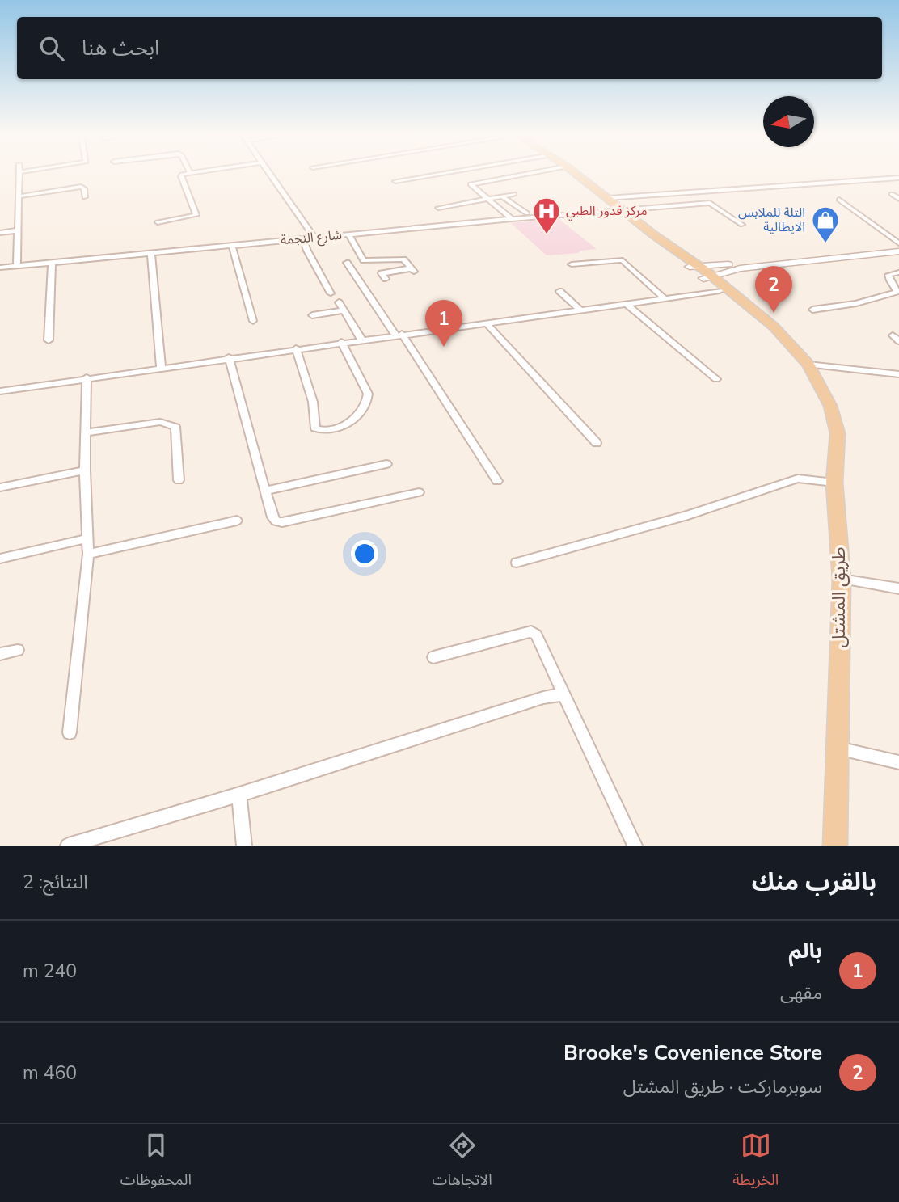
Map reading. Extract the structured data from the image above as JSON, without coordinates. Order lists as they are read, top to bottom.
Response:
{
  "streets": {
    "main road": ["طريق المشتل"],
    "street": ["شارع النجمة"]
  },
  "crossings": [
    ["شارع النجمة", "طريق المشتل"]
  ],
  "places": {
    "hospital": ["مركز قدور الطبي"],
    "shop": ["التلة للملابس الايطالية"]
  },
  "north": "left",
  "page": {
    "search": "ابحث هنا",
    "pins": ["2", "1"],
    "heading": ["بالقرب منك", "النتائج: 2"],
    "list": [
      {
        "mark": "1",
        "name": "بالم",
        "note": "مقهى",
        "value": "240 m"
      },
      {
        "mark": "2",
        "name": "Brooke's Covenience Store",
        "note": "سوبرماركت · طريق المشتل",
        "value": "460 m"
      }
    ],
    "nav": ["الخريطة", "الاتجاهات", "المحفوظات"]
  }
}
